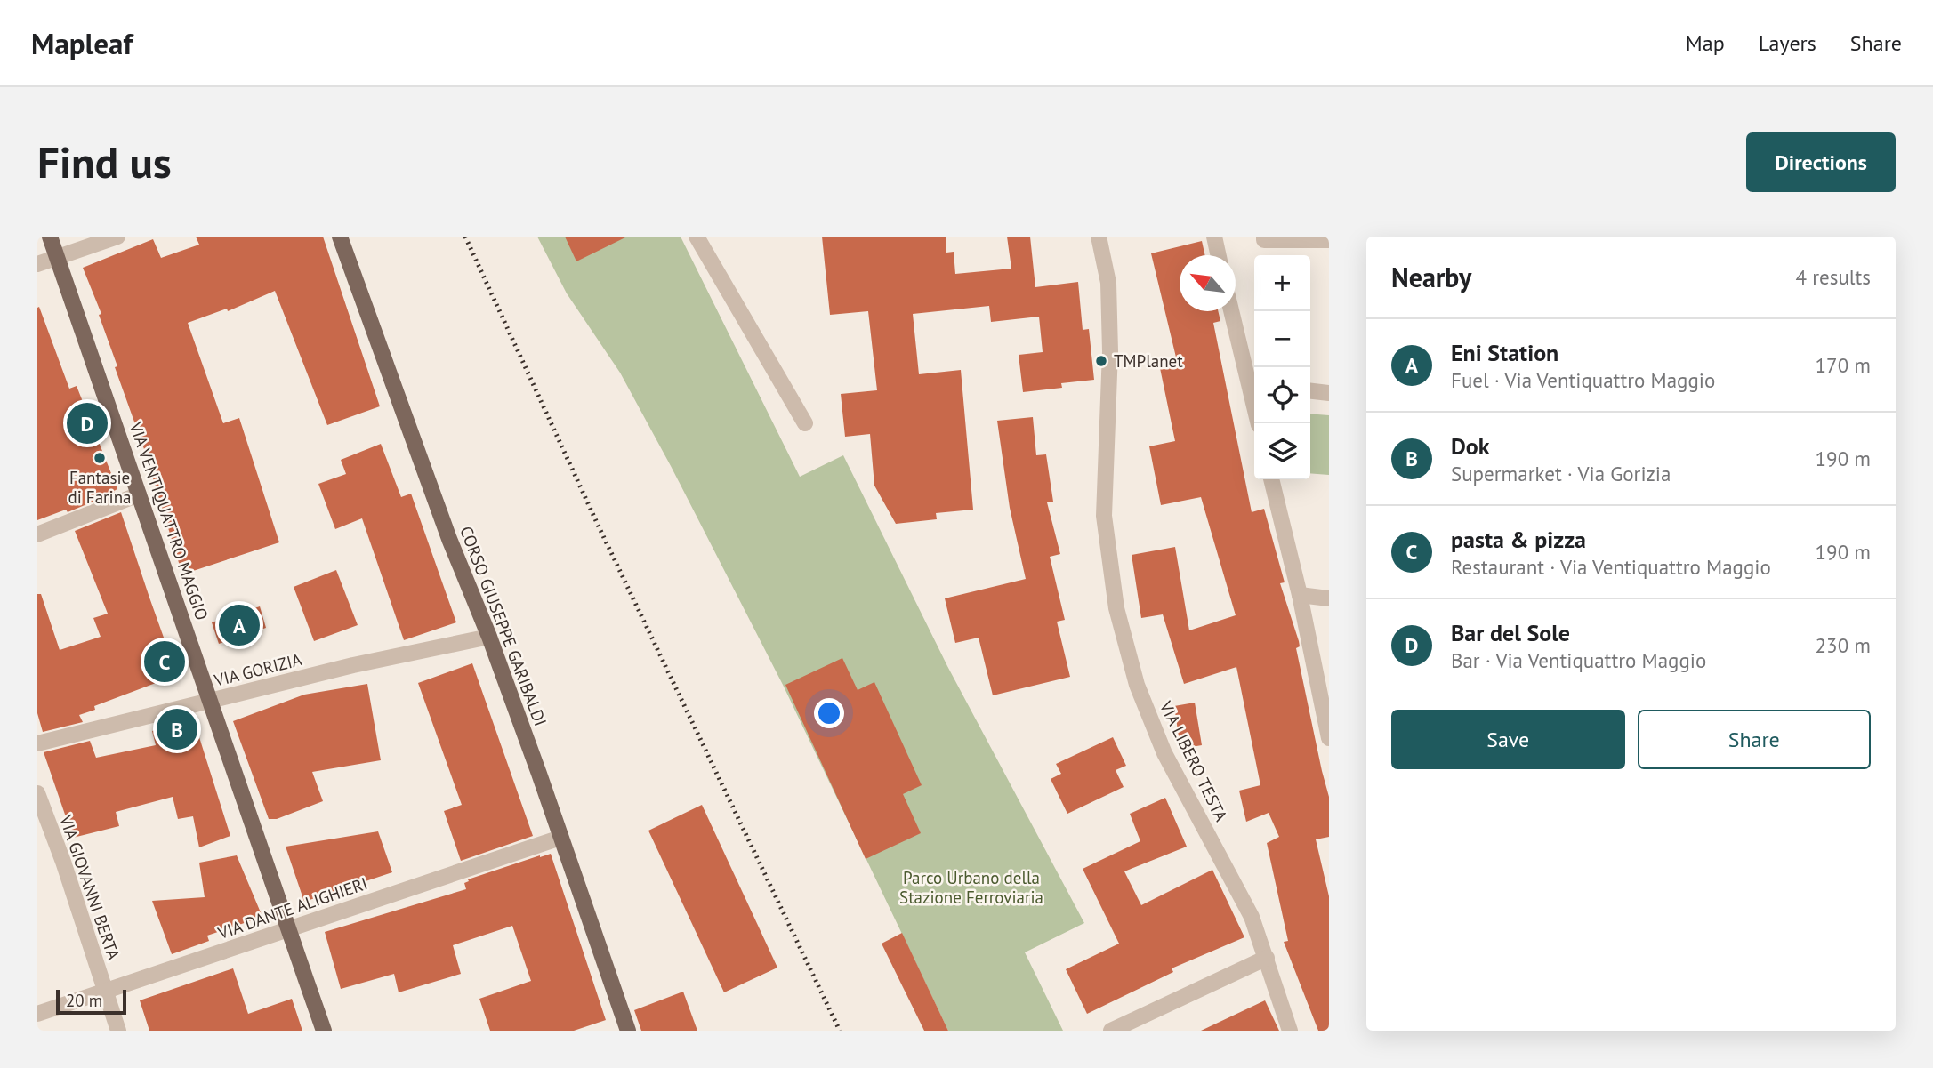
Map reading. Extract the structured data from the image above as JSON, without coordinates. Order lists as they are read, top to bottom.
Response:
{
  "streets": {
    "main road": ["VIA VENTIQUATTRO MAGGIO", "CORSO GIUSEPPE GARIBALDI"],
    "street": [
      "VIA GORIZIA",
      "VIA LIBERO TESTA",
      "VIA GIOVANNI BERTA",
      "VIA DANTE ALIGHIERI"
    ]
  },
  "crossings": [
    ["VIA VENTIQUATTRO MAGGIO", "VIA GORIZIA"],
    ["VIA VENTIQUATTRO MAGGIO", "VIA DANTE ALIGHIERI"],
    ["CORSO GIUSEPPE GARIBALDI", "VIA GORIZIA"],
    ["CORSO GIUSEPPE GARIBALDI", "VIA DANTE ALIGHIERI"],
    ["VIA GIOVANNI BERTA", "VIA DANTE ALIGHIERI"]
  ],
  "parks": ["Parco Urbano della Stazione Ferroviaria"],
  "places": ["TMPlanet", "Fantasie di Farina"],
  "scale_bar": "20 m",
  "north": "top left",
  "page": {
    "header": "Mapleaf",
    "nav": ["Map", "Layers", "Share"],
    "buttons": [
      "Directions",
      ["Save", "Share"]
    ],
    "title": "Find us",
    "heading": ["Nearby", "4 results"],
    "map_buttons": ["+", "−"],
    "list": [
      {
        "mark": "A",
        "name": "Eni Station",
        "note": "Fuel · Via Ventiquattro Maggio",
        "value": "170 m"
      },
      {
        "mark": "B",
        "name": "Dok",
        "note": "Supermarket · Via Gorizia",
        "value": "190 m"
      },
      {
        "mark": "C",
        "name": "pasta & pizza",
        "note": "Restaurant · Via Ventiquattro Maggio",
        "value": "190 m"
      },
      {
        "mark": "D",
        "name": "Bar del Sole",
        "note": "Bar · Via Ventiquattro Maggio",
        "value": "230 m"
      }
    ],
    "pins": [
      "D",
      "A",
      "C",
      "B"
    ],
    "scale": "20 m"
  }
}
